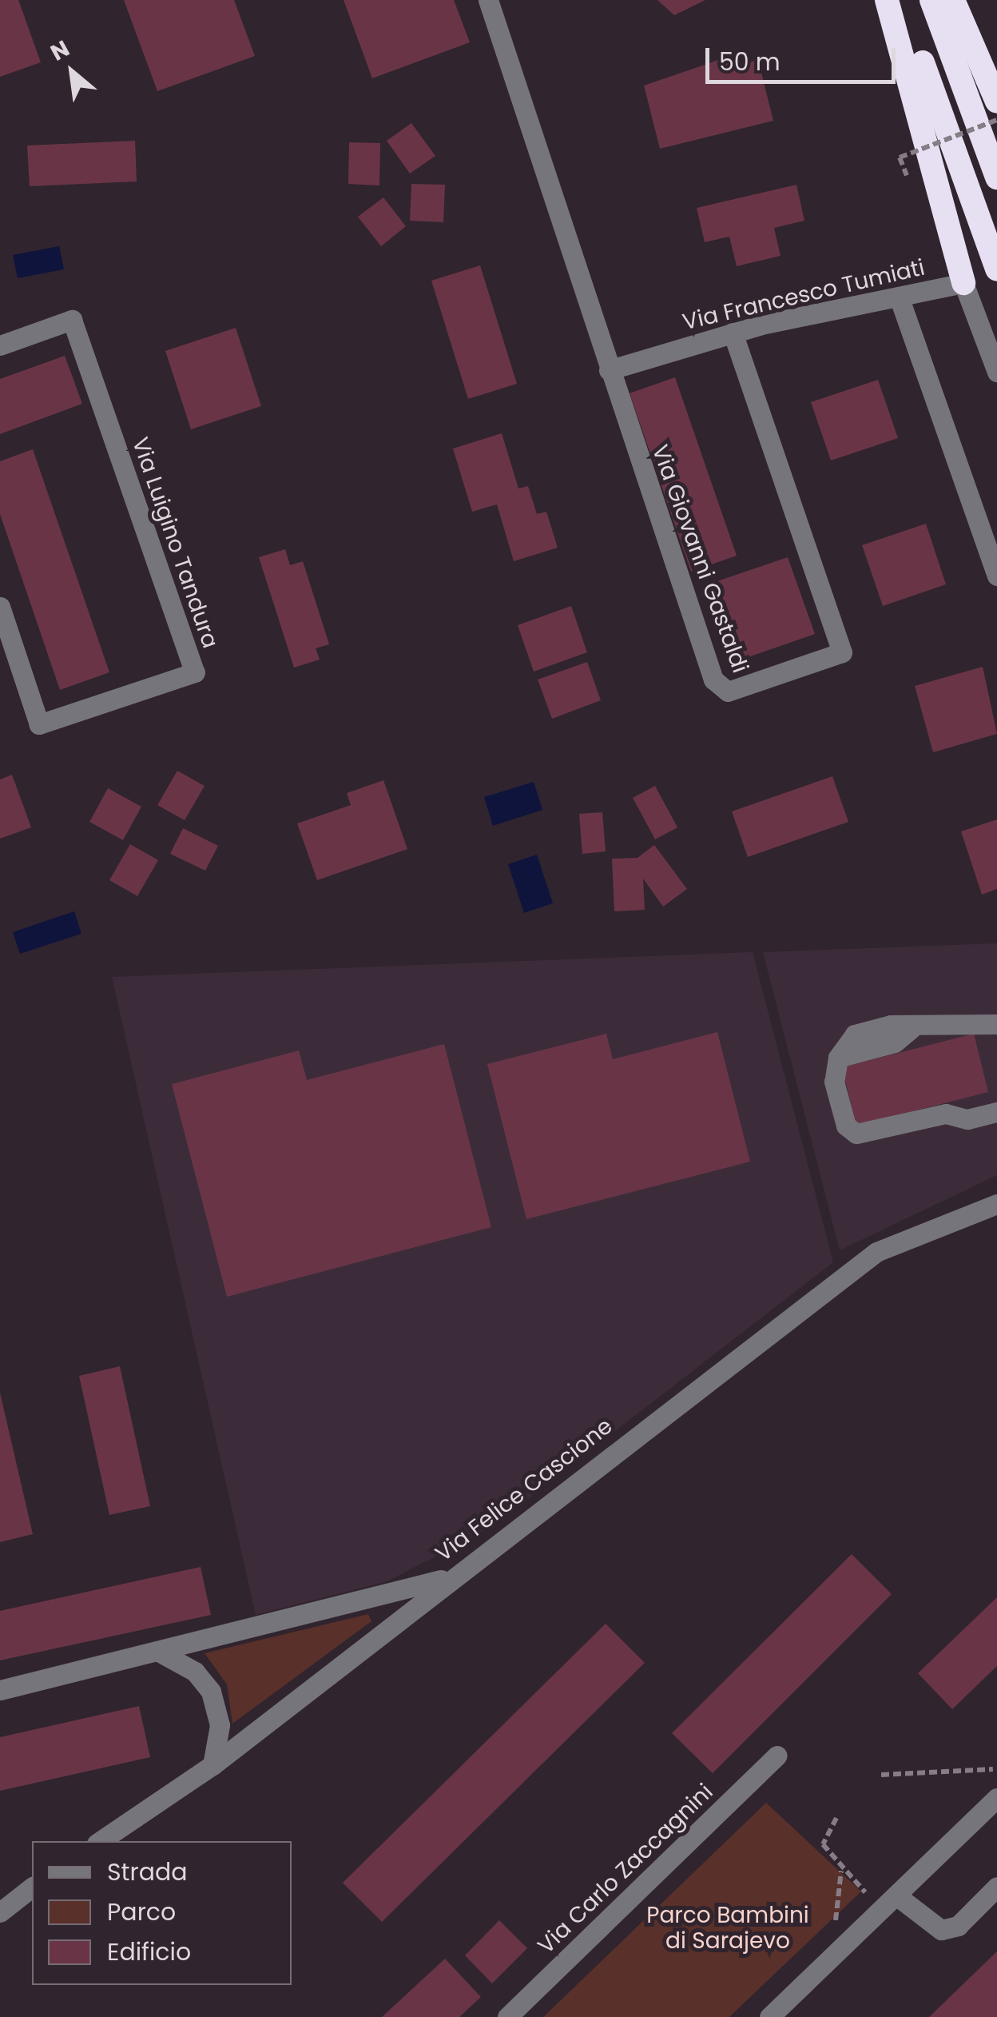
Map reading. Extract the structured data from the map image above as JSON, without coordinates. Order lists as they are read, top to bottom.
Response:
{
  "streets": {
    "street": [
      "Via Francesco Tumiati",
      "Via Luigino Tandura",
      "Via Giovanni Gastaldi",
      "Via Felice Cascione",
      "Via Carlo Zaccagnini"
    ]
  },
  "crossings": [
    ["Via Francesco Tumiati", "Via Giovanni Gastaldi"]
  ],
  "parks": ["Parco Bambini di Sarajevo"],
  "legend": ["Strada", "Parco", "Edificio"],
  "scale_bar": "50 m",
  "north": "top left"
}
